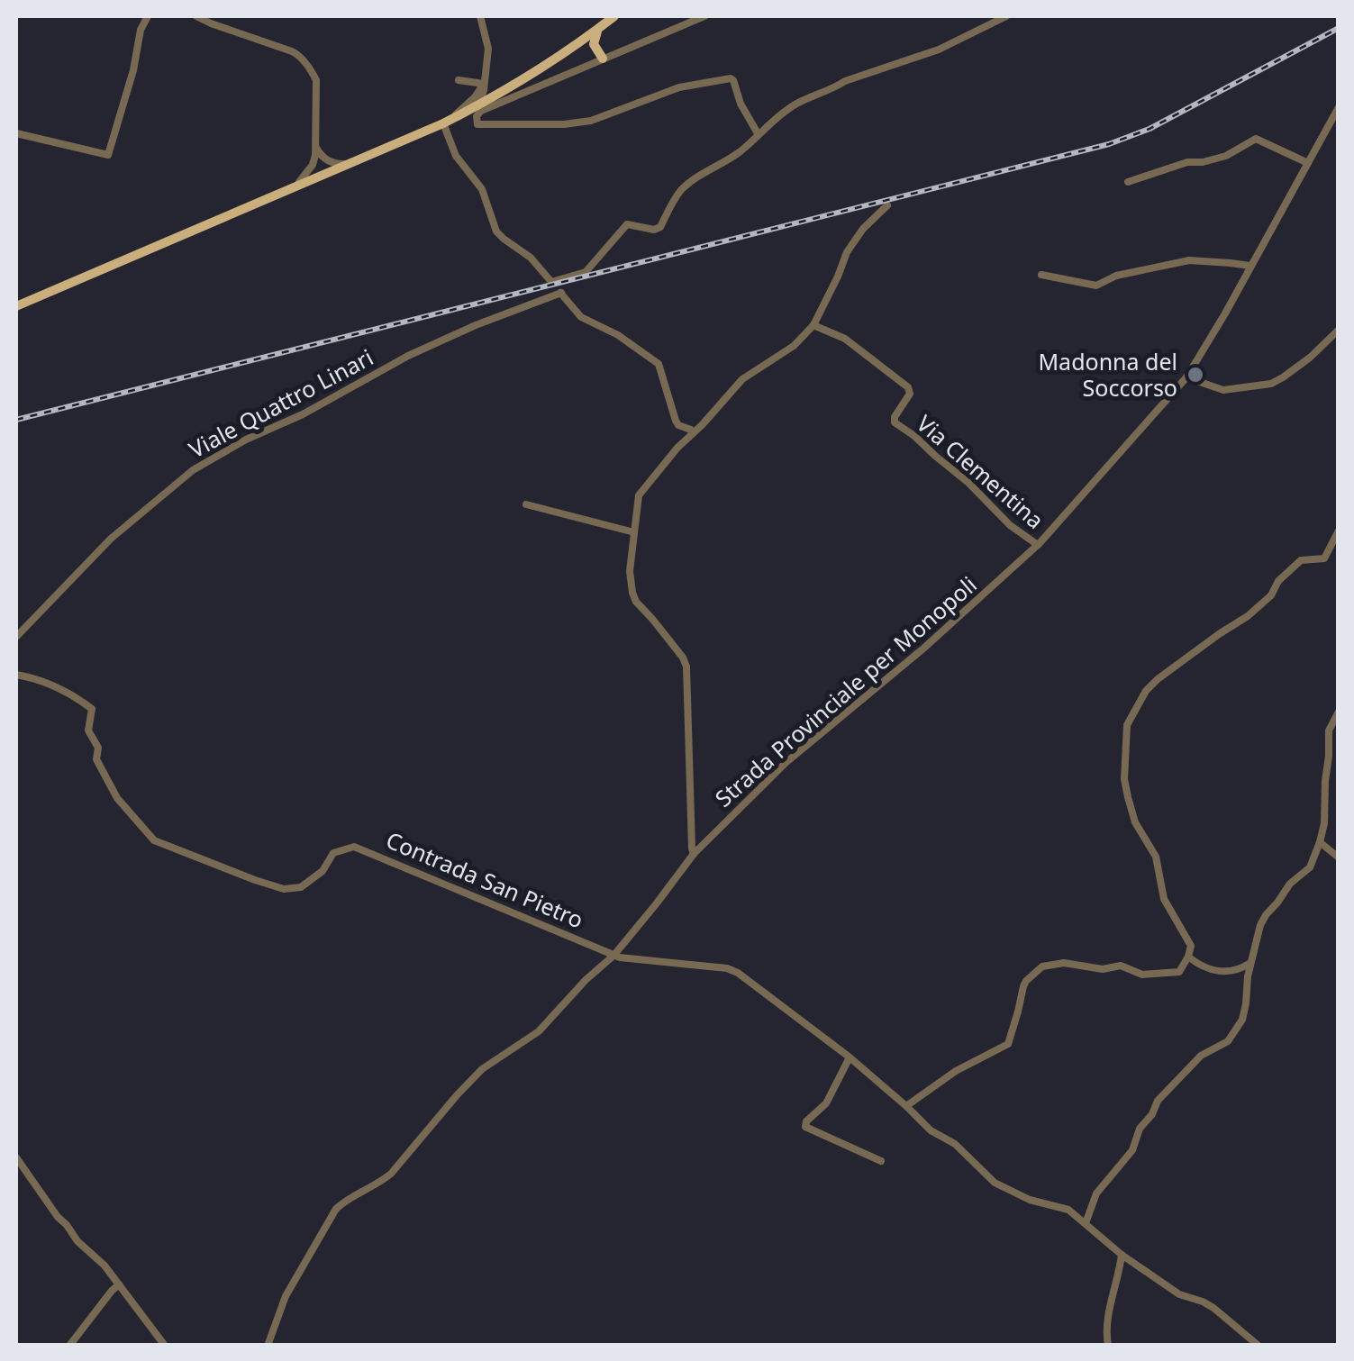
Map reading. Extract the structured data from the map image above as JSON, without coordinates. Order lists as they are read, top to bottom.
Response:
{
  "streets": {
    "street": [
      "Viale Quattro Linari",
      "Via Clementina",
      "Strada Provinciale per Monopoli",
      "Contrada San Pietro"
    ]
  },
  "crossings": [
    ["Via Clementina", "Strada Provinciale per Monopoli"],
    ["Strada Provinciale per Monopoli", "Contrada San Pietro"]
  ],
  "places": ["Madonna del Soccorso"]
}
